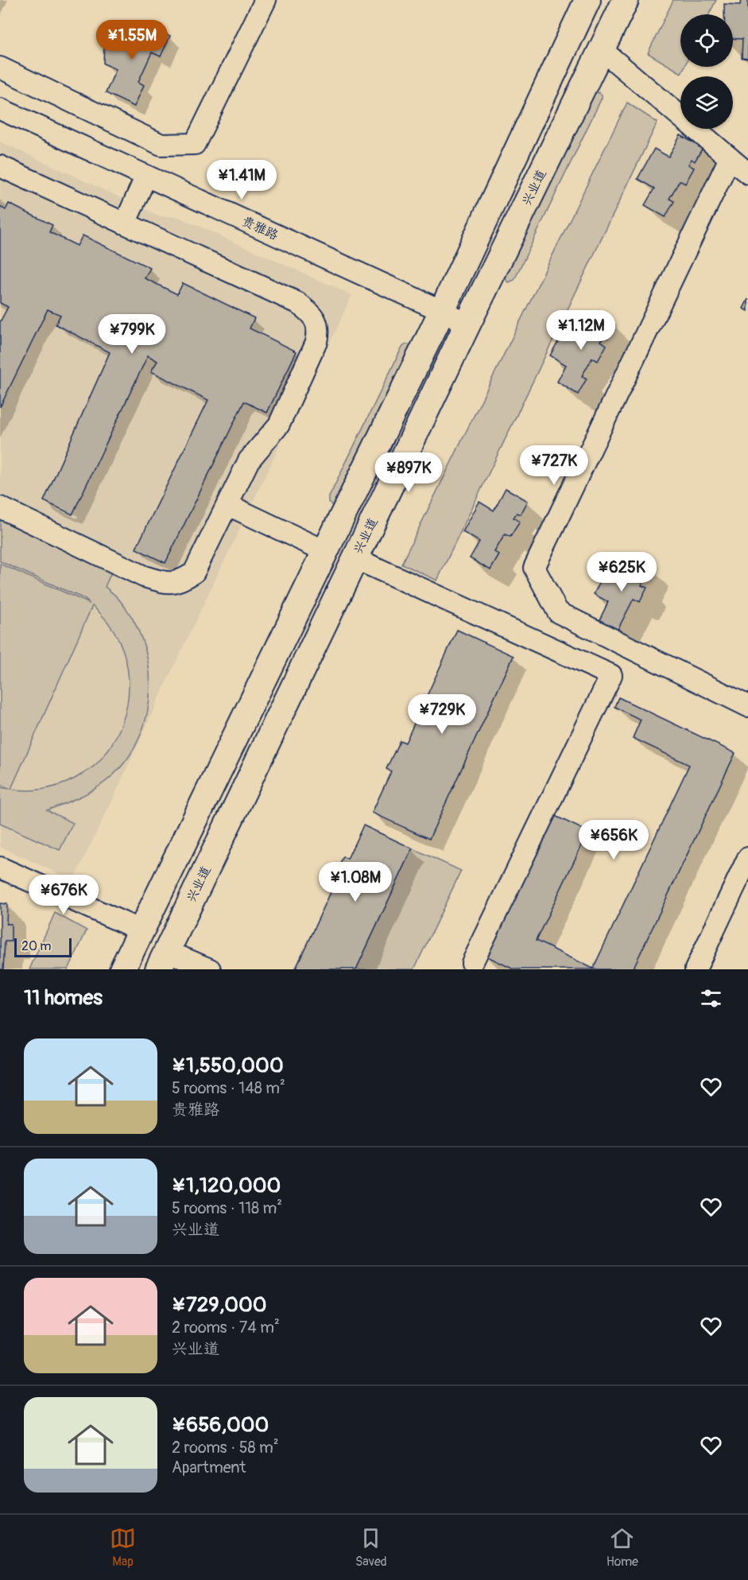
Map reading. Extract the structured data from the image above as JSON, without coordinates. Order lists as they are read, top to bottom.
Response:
{
  "streets": {
    "main road": ["兴业道"],
    "street": ["贵雅路"]
  },
  "crossings": [
    ["兴业道", "贵雅路"]
  ],
  "scale_bar": "20 m",
  "page": {
    "price": [
      "¥1.55M",
      "¥1.41M",
      "¥1.12M",
      "¥799K",
      "¥727K",
      "¥897K",
      "¥625K",
      "¥729K",
      "¥656K",
      "¥1.08M",
      "¥676K"
    ],
    "scale": "20 m",
    "heading": "11 homes",
    "list": [
      {
        "name": "¥1,550,000",
        "note": "5 rooms · 148 m² · 贵雅路"
      },
      {
        "name": "¥1,120,000",
        "note": "5 rooms · 118 m² · 兴业道"
      },
      {
        "name": "¥729,000",
        "note": "2 rooms · 74 m² · 兴业道"
      },
      {
        "name": "¥656,000",
        "note": "2 rooms · 58 m² · Apartment"
      }
    ],
    "tabs": ["Map", "Saved", "Home"]
  }
}
